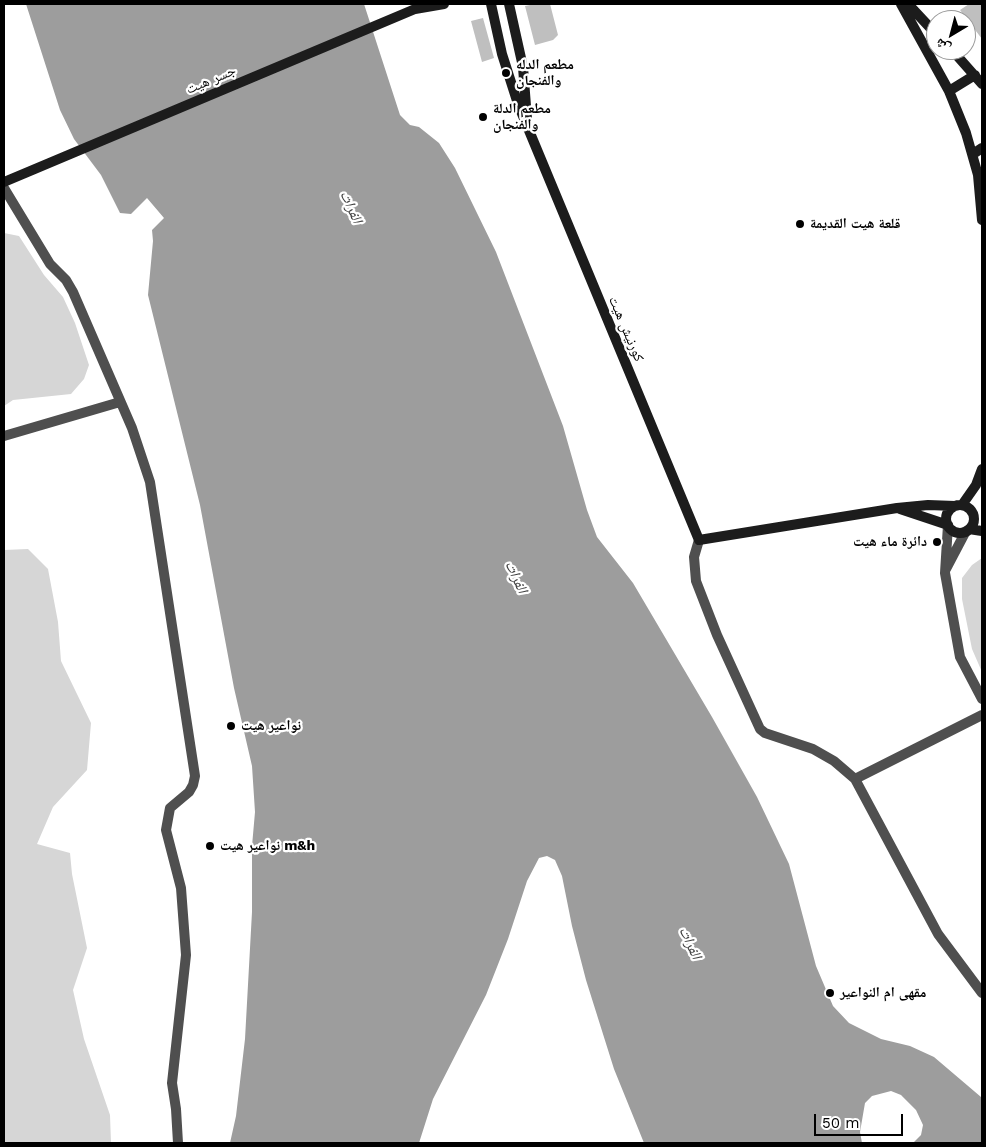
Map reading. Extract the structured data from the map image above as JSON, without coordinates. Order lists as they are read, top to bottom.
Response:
{
  "streets": {
    "street": ["جسر هيت", "كورنيش هيت"]
  },
  "water": ["الفرات"],
  "places": [
    "مطعم الدله والفنجان",
    "مطعم الدلة والفنجان",
    "قلعة هيت القديمة",
    "دائرة ماء هيت",
    "نواعير هيت",
    "نواعير هيت m&h",
    "مقهى ام النواعير"
  ],
  "scale_bar": "50 m",
  "north": "bottom left"
}
